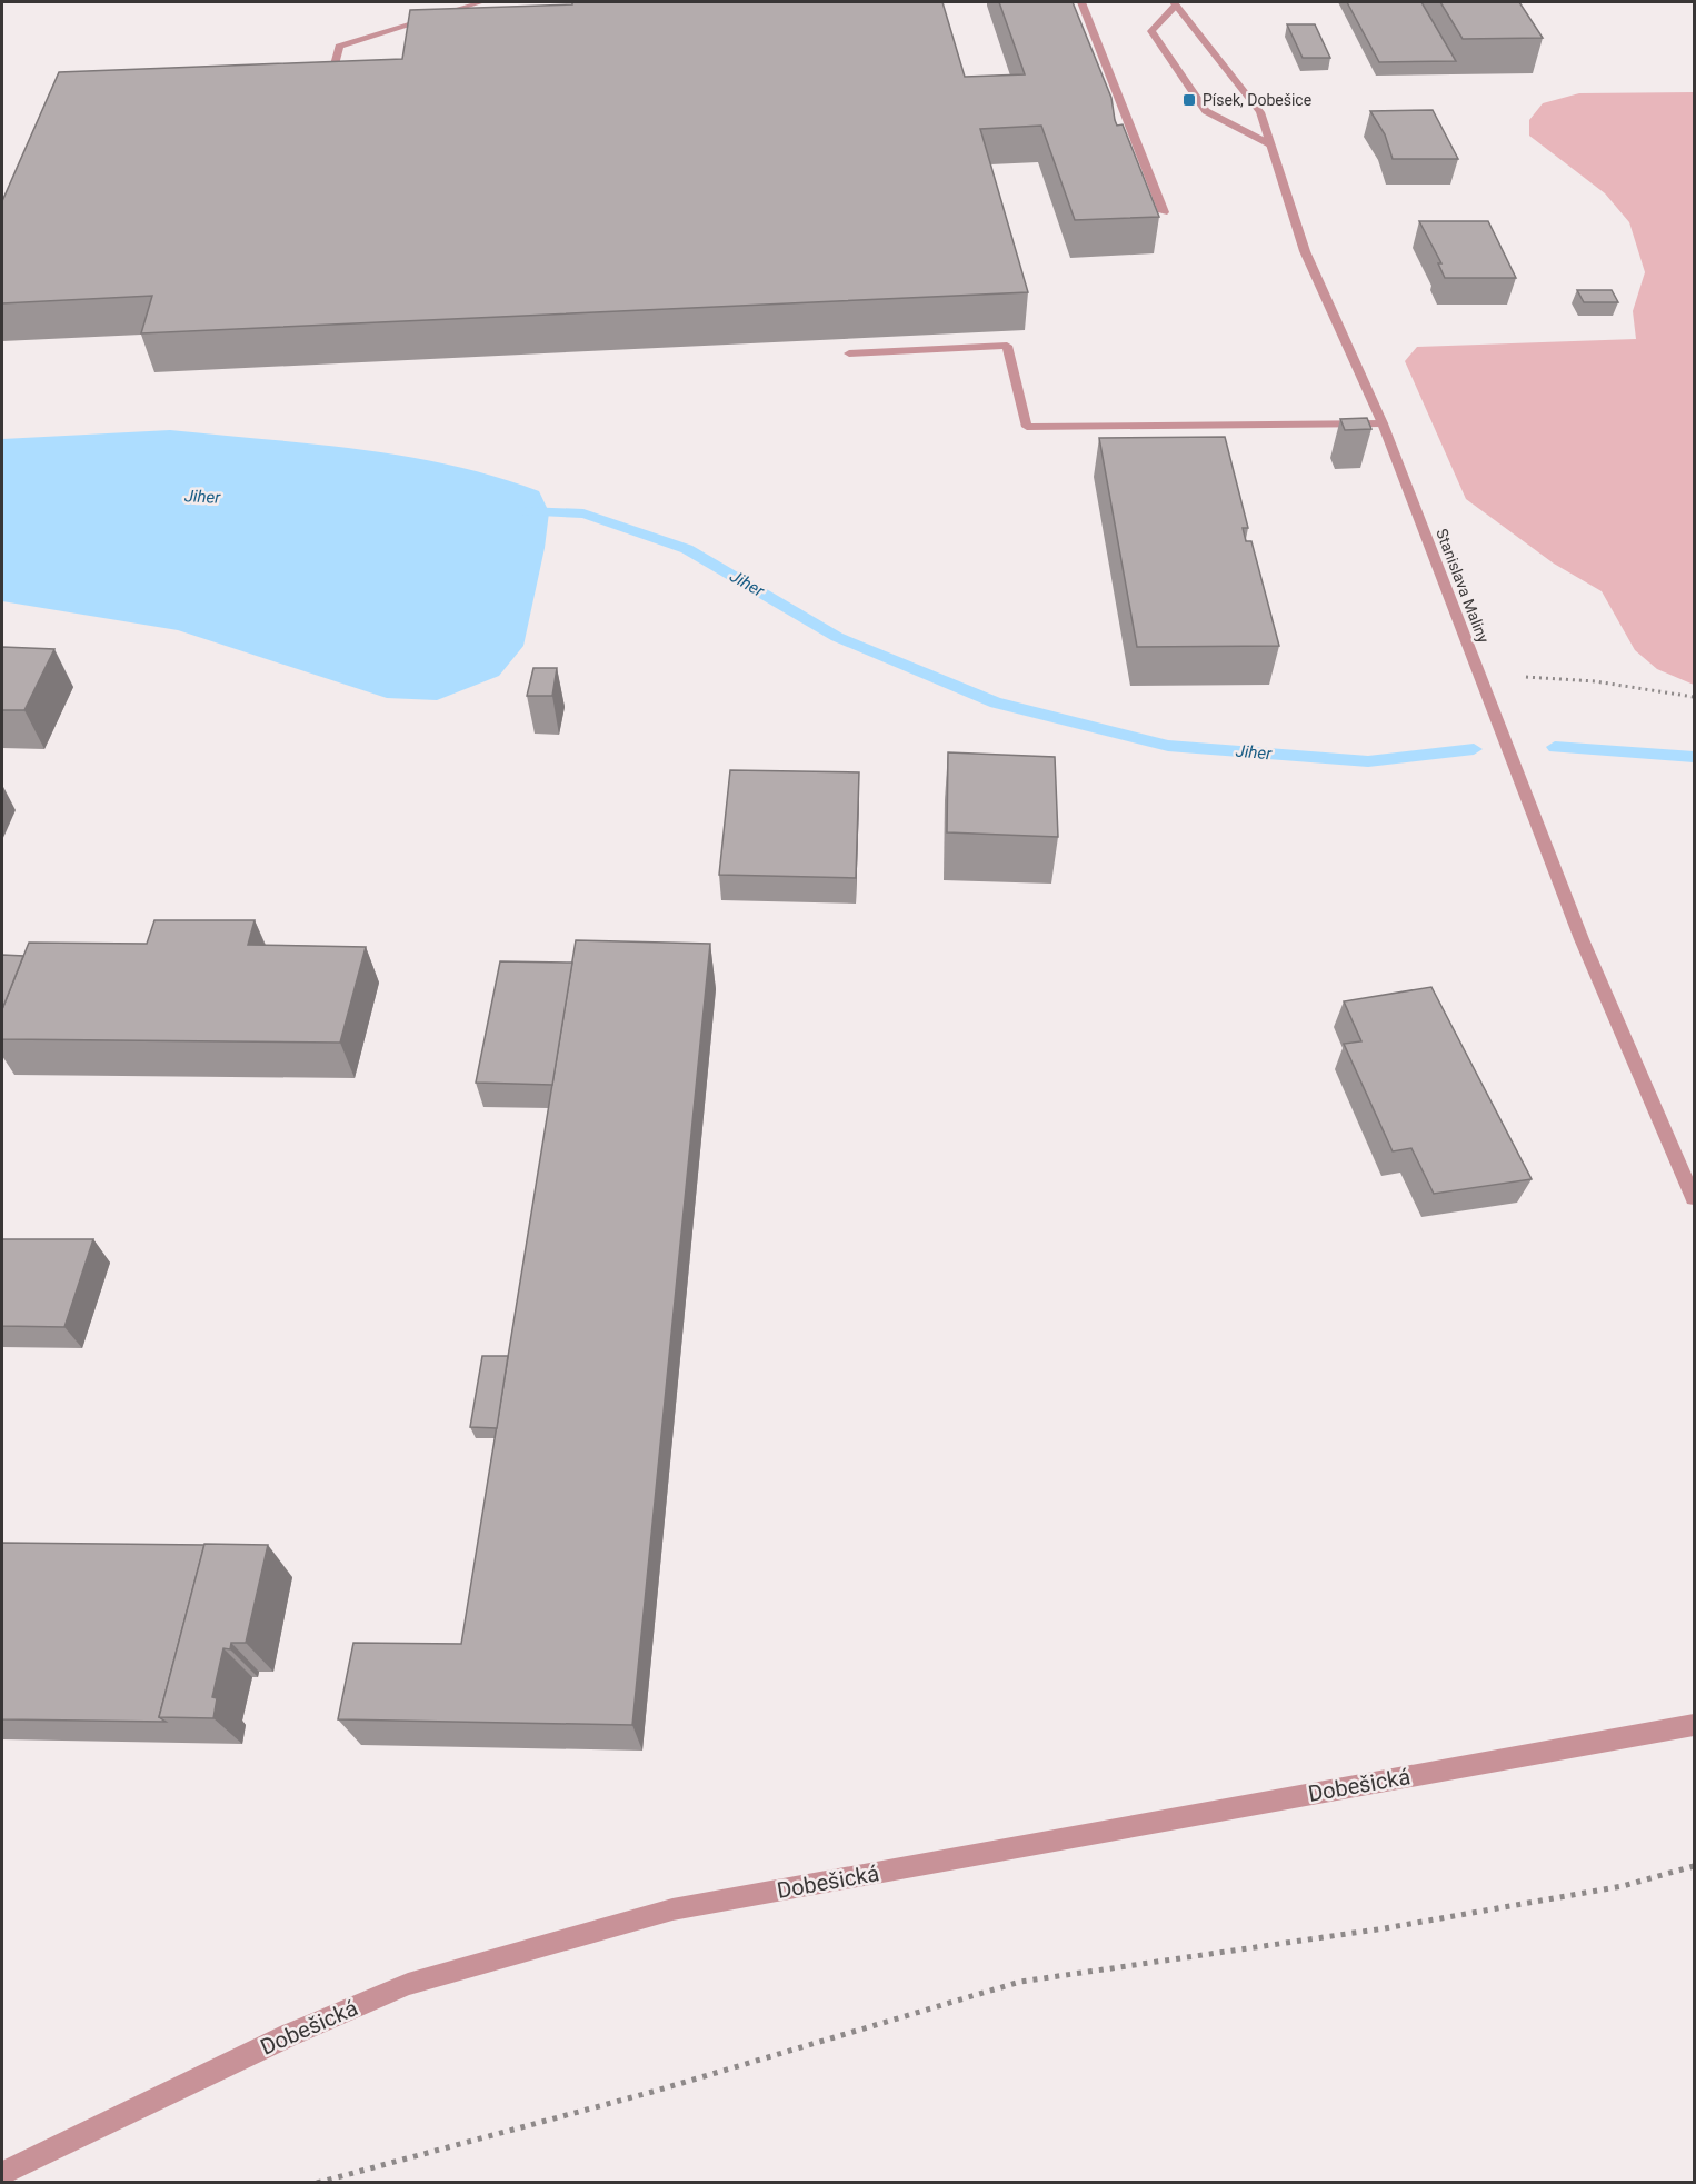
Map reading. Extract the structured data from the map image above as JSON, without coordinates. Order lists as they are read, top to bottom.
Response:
{
  "streets": {
    "street": ["Stanislava Maliny", "Dobešická"]
  },
  "water": ["Jiher"],
  "places": {
    "transit": ["Písek, Dobešice"]
  }
}
